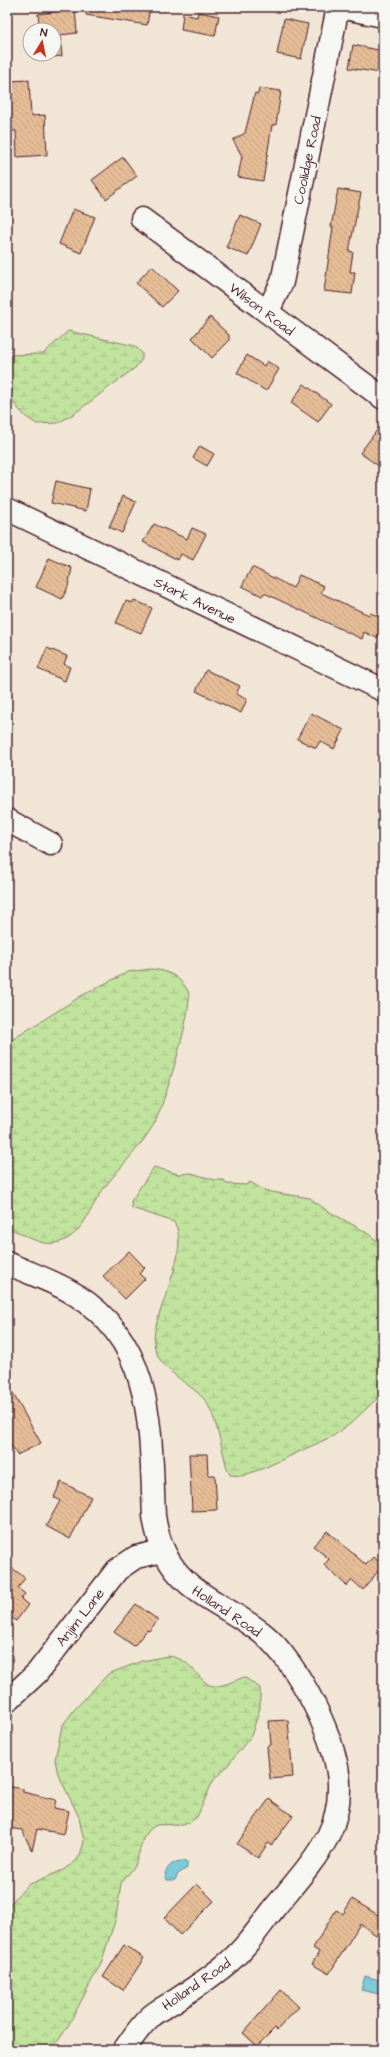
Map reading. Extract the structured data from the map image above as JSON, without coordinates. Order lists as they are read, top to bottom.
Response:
{
  "streets": {
    "street": [
      "Coolidge Road",
      "Wilson Road",
      "Stark Avenue",
      "Holland Road",
      "Anjim Lane"
    ]
  },
  "crossings": [
    ["Coolidge Road", "Wilson Road"],
    ["Holland Road", "Anjim Lane"]
  ],
  "north": "top"
}
